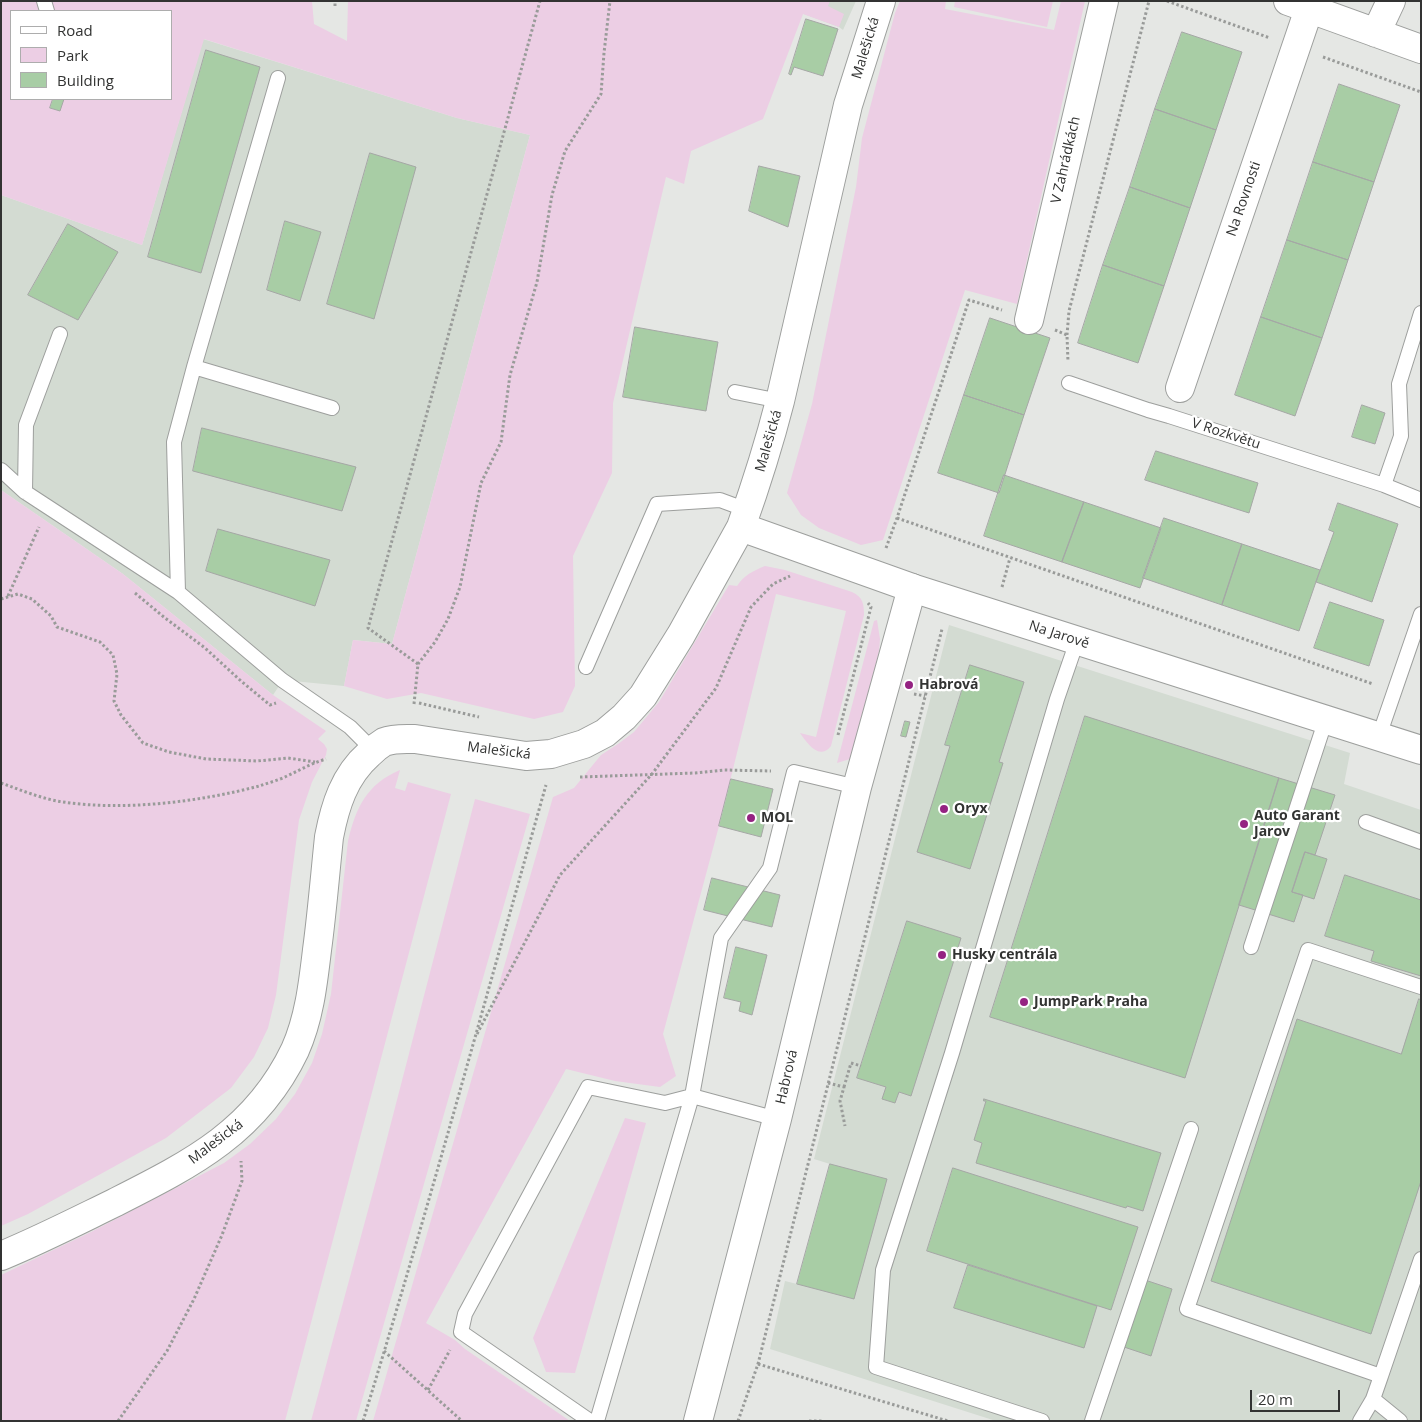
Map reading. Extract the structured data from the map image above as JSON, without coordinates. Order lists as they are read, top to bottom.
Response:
{
  "streets": {
    "street": [
      "Malešická",
      "V Zahrádkách",
      "Na Rovnosti",
      "Na Jarově",
      "Habrová"
    ],
    "lane": ["V Rozkvětu"]
  },
  "crossings": [
    ["Malešická", "Na Jarově"],
    ["Na Jarově", "Habrová"]
  ],
  "places": [
    "Habrová",
    "Oryx",
    "MOL",
    "Auto Garant Jarov",
    "Husky centrála",
    "JumpPark Praha"
  ],
  "legend": ["Road", "Park", "Building"],
  "scale_bar": "20 m"
}
